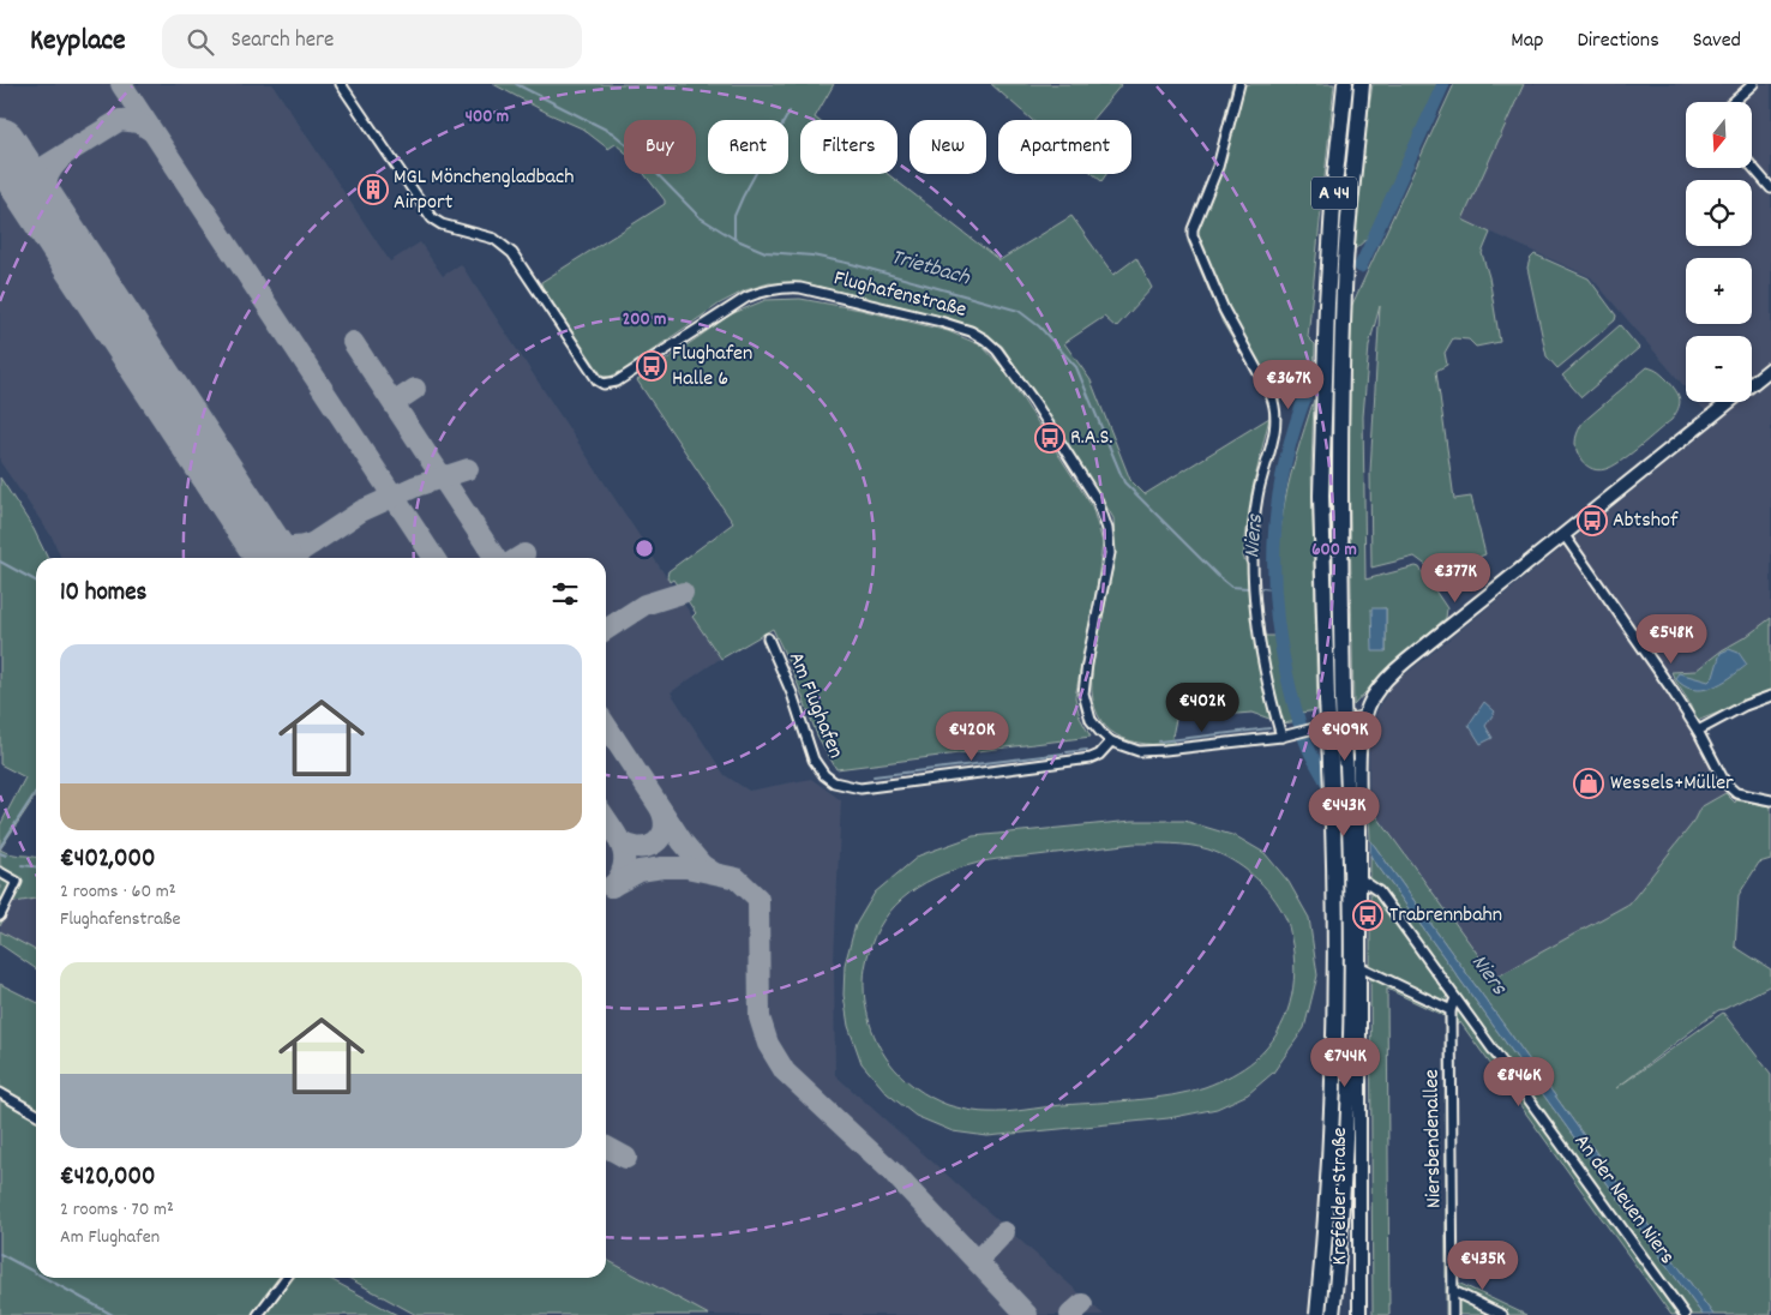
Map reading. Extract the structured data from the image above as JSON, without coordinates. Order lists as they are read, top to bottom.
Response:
{
  "streets": {
    "highway": ["A 44"],
    "street": [
      "Flughafenstraße",
      "Am Flughafen",
      "Niersbendenallee",
      "Krefelder Straße",
      "An der Neuen Niers"
    ]
  },
  "crossings": [
    ["Flughafenstraße", "Am Flughafen"],
    ["Flughafenstraße", "Krefelder Straße"],
    ["Niersbendenallee", "An der Neuen Niers"],
    ["Krefelder Straße", "An der Neuen Niers"]
  ],
  "water": ["Trietbach", "Niers"],
  "places": {
    "building": ["MGL Mönchengladbach Airport"],
    "bus stop": [
      "Flughafen Halle 6",
      "R.A.S.",
      "Abtshof",
      "Trabrennbahn"
    ],
    "shop": ["Wessels+Müller"]
  },
  "north": "bottom",
  "page": {
    "header": "Keyplace",
    "search": "Search here",
    "nav": ["Map", "Directions", "Saved"],
    "map_buttons": ["+", "−"],
    "chip": [
      "Buy",
      "Rent",
      "Filters",
      "New",
      "Apartment"
    ],
    "price": [
      "€367K",
      "€377K",
      "€548K",
      "€402K",
      "€420K",
      "€409K",
      "€443K",
      "€744K",
      "€846K",
      "€435K"
    ],
    "heading": "10 homes",
    "list": [
      {
        "name": "€402,000",
        "note": "2 rooms · 60 m² · Flughafenstraße"
      },
      {
        "name": "€420,000",
        "note": "2 rooms · 70 m² · Am Flughafen"
      }
    ]
  },
  "rings": ["400 m", "200 m", "600 m"]
}
